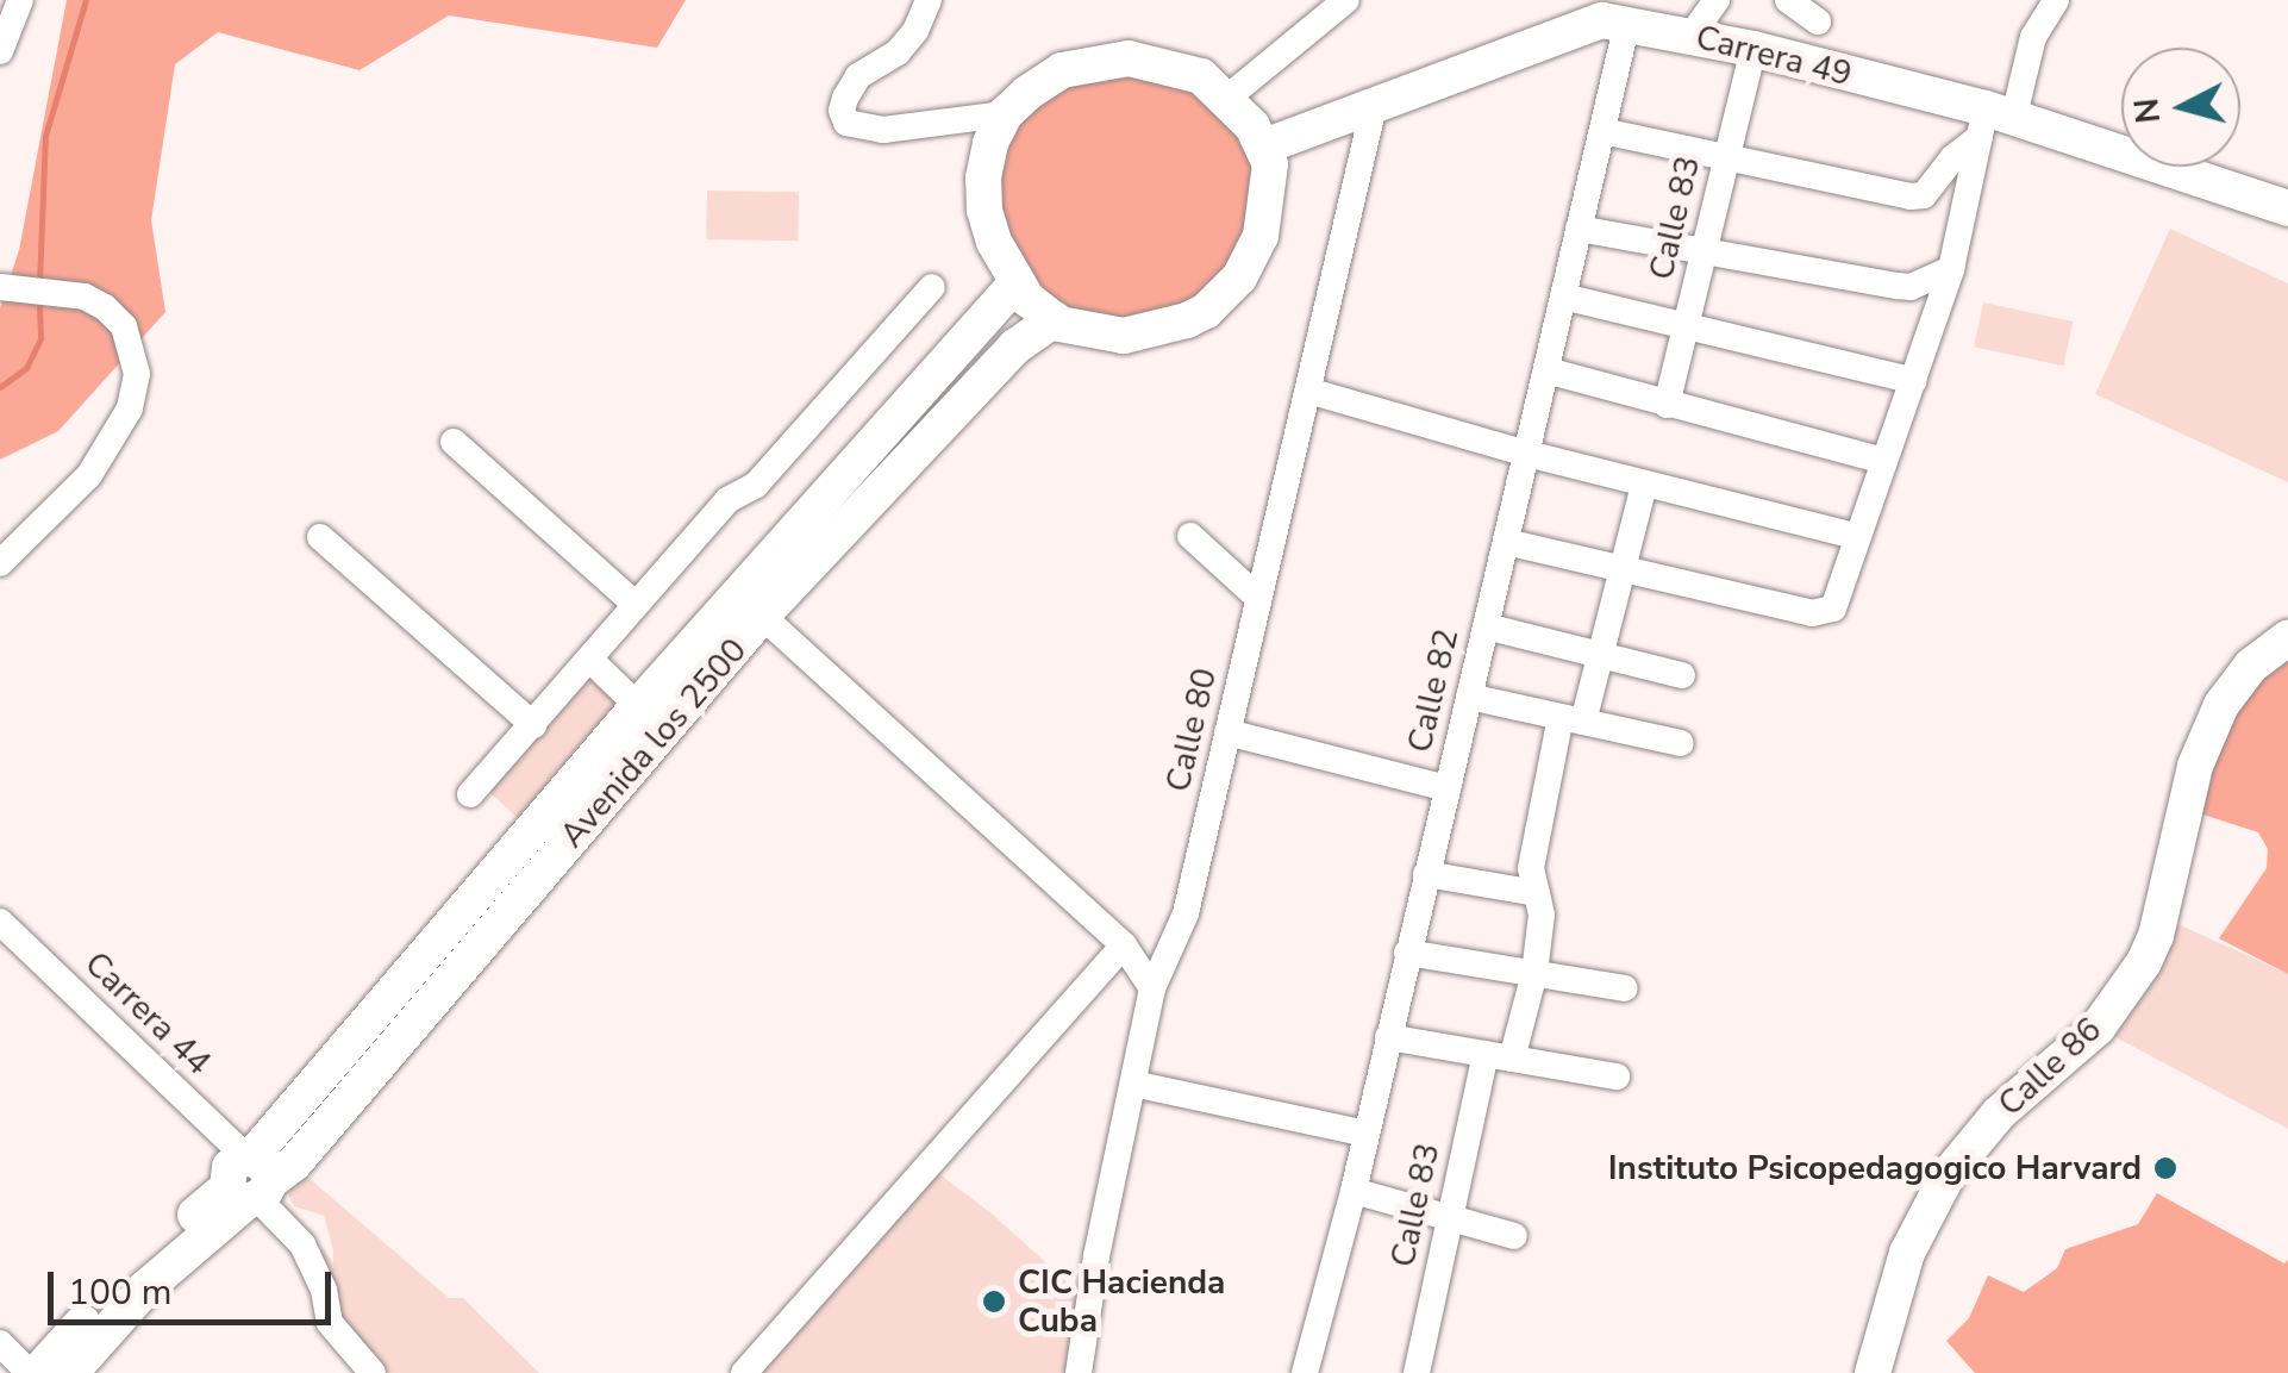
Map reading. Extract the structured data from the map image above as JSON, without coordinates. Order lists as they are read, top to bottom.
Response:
{
  "streets": {
    "main road": ["Carrera 49", "Avenida los 2500", "Calle 86"],
    "street": [
      "Calle 83",
      "Calle 82",
      "Calle 80",
      "Carrera 44"
    ]
  },
  "crossings": [
    ["Carrera 49", "Calle 83"],
    ["Carrera 49", "Calle 82"],
    ["Carrera 49", "Calle 80"],
    ["Carrera 49", "Avenida los 2500"],
    ["Avenida los 2500", "Carrera 44"]
  ],
  "places": ["Instituto Psicopedagogico Harvard", "CIC Hacienda Cuba"],
  "scale_bar": "100 m",
  "north": "left"
}
